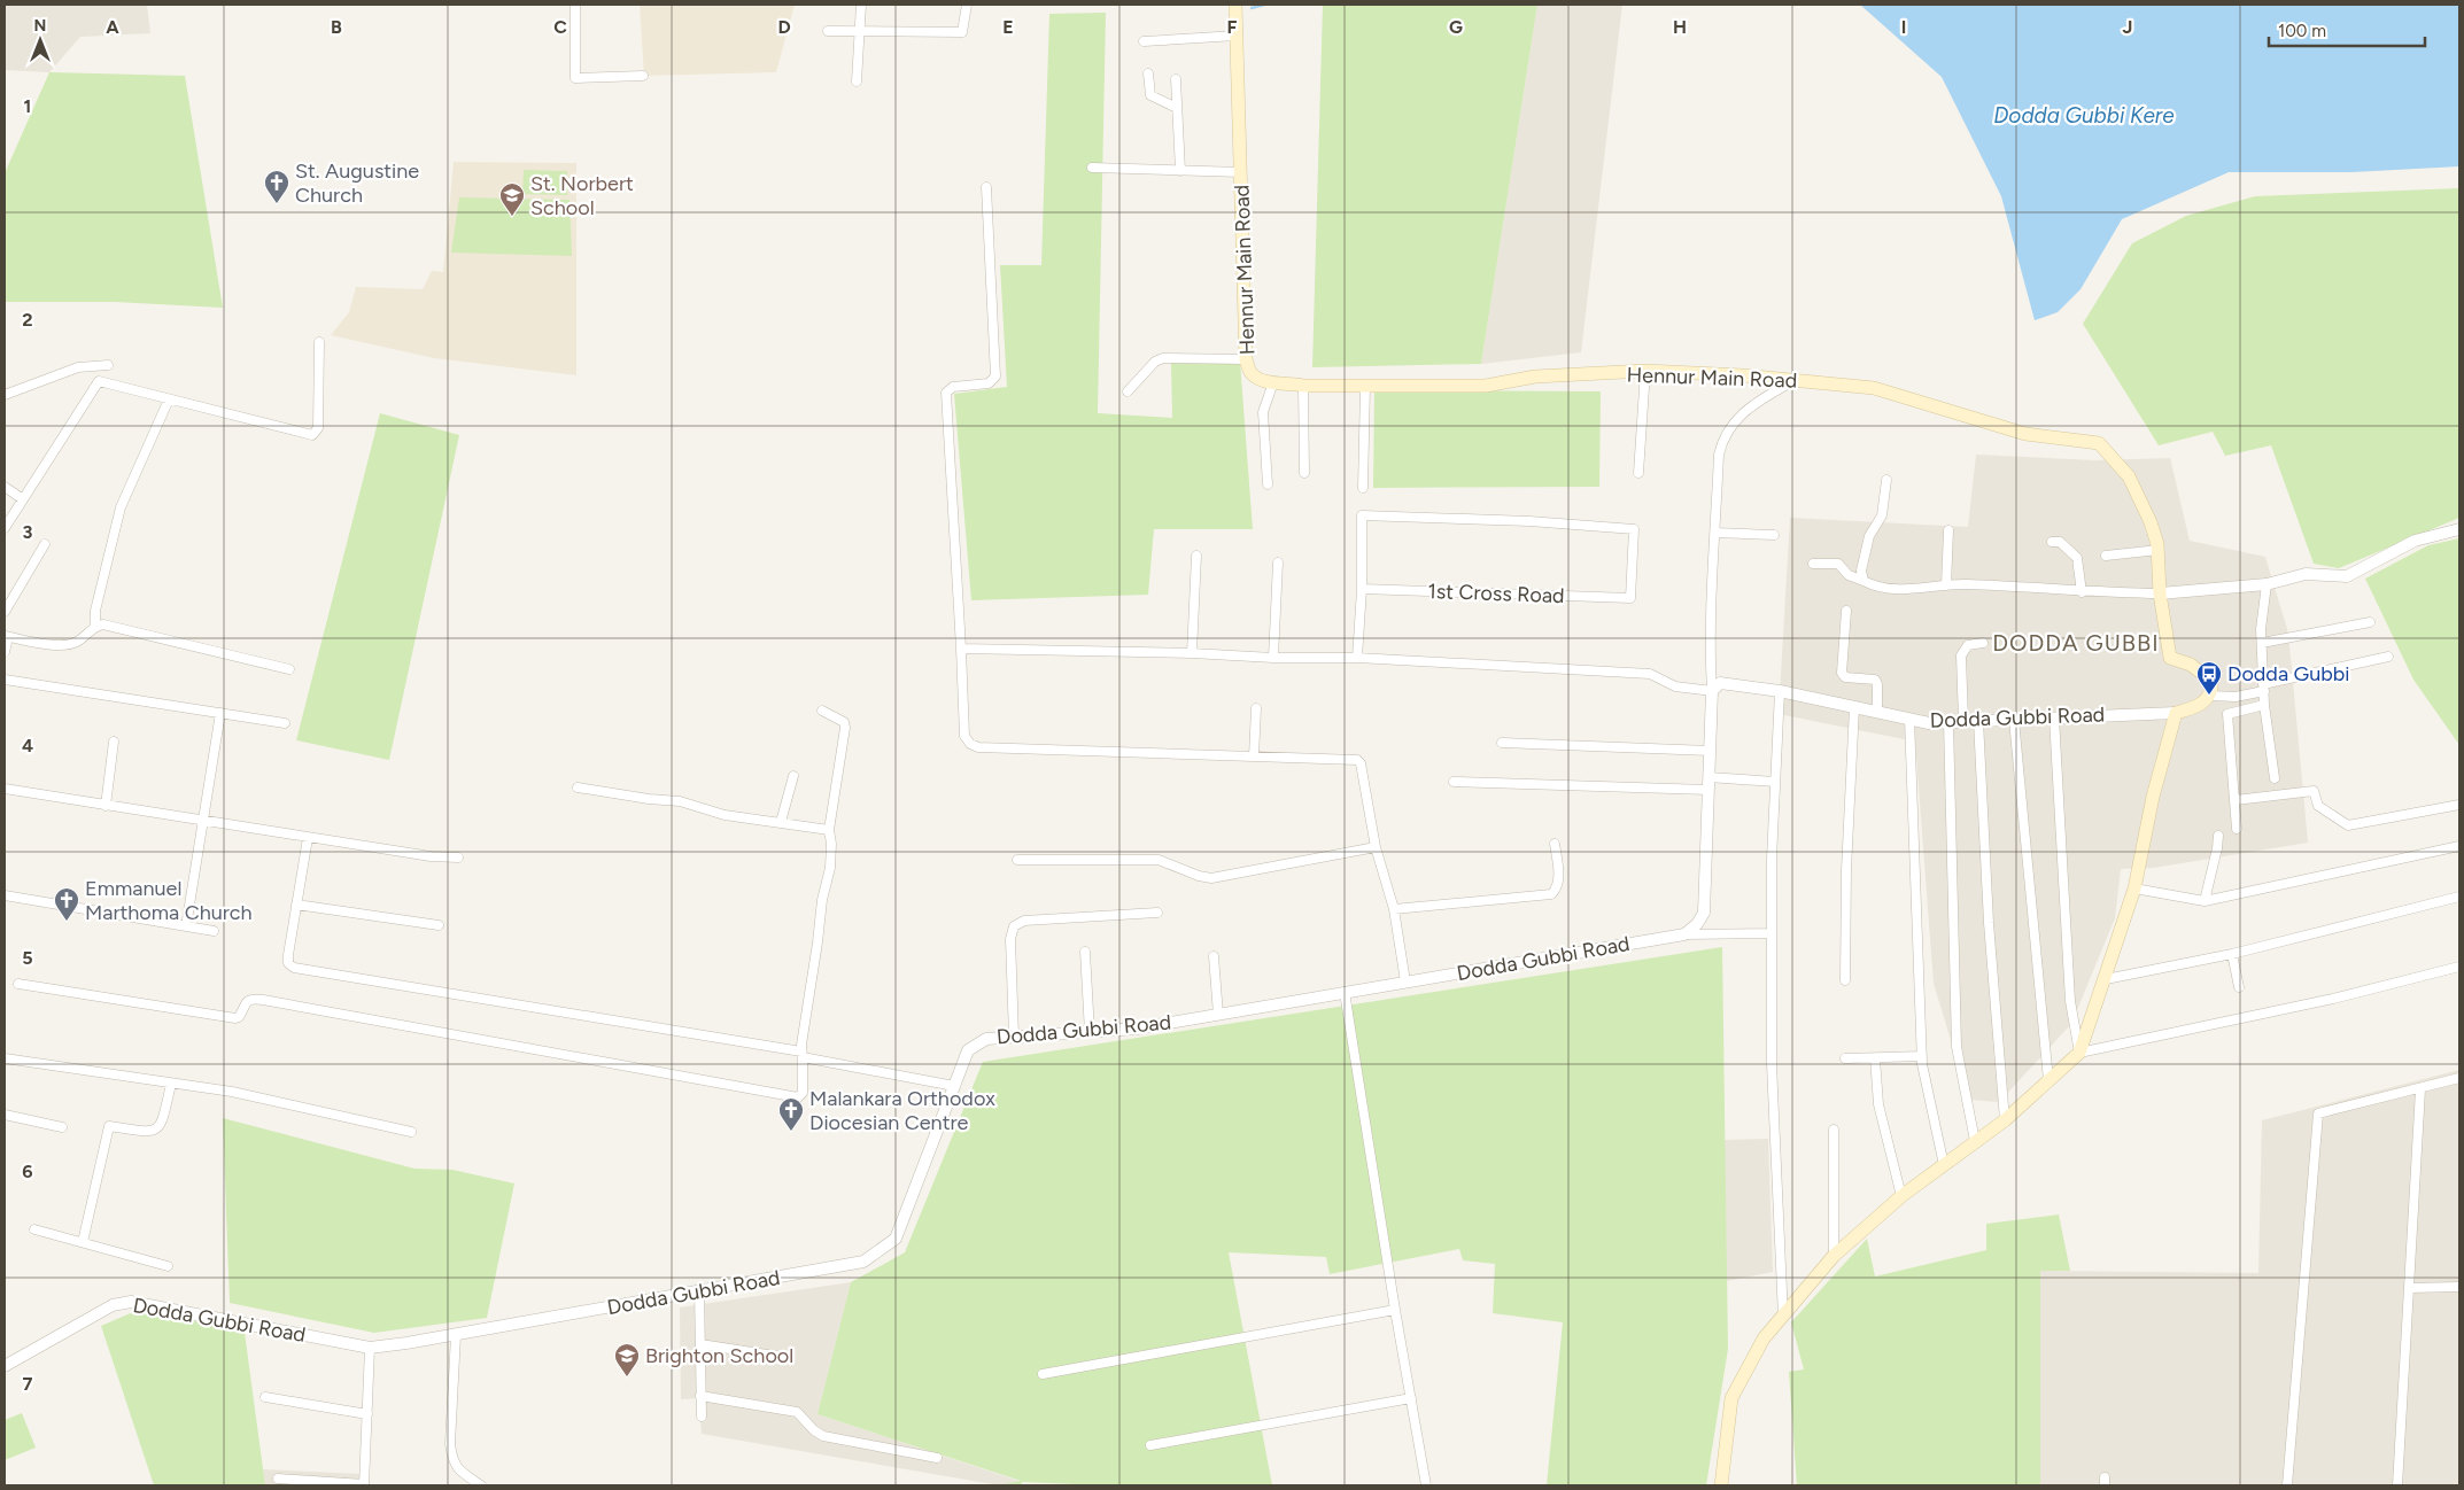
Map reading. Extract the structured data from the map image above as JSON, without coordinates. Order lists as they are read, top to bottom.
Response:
{
  "streets": {
    "main road": ["Hennur Main Road"],
    "street": ["1st Cross Road", "Dodda Gubbi Road"]
  },
  "districts": ["DODDA GUBBI"],
  "water": ["Dodda Gubbi Kere"],
  "places": {
    "church": ["St. Augustine Church", "Emmanuel Marthoma Church", "Malankara Orthodox Diocesian Centre"],
    "school or university": ["St. Norbert School", "Brighton School"],
    "bus stop": ["Dodda Gubbi"]
  },
  "scale_bar": "100 m",
  "north": "top",
  "grid": {
    "columns": [
      "A",
      "B",
      "C",
      "D",
      "E",
      "F",
      "G",
      "H",
      "I",
      "J"
    ],
    "rows": [
      "1",
      "2",
      "3",
      "4",
      "5",
      "6",
      "7"
    ]
  }
}
